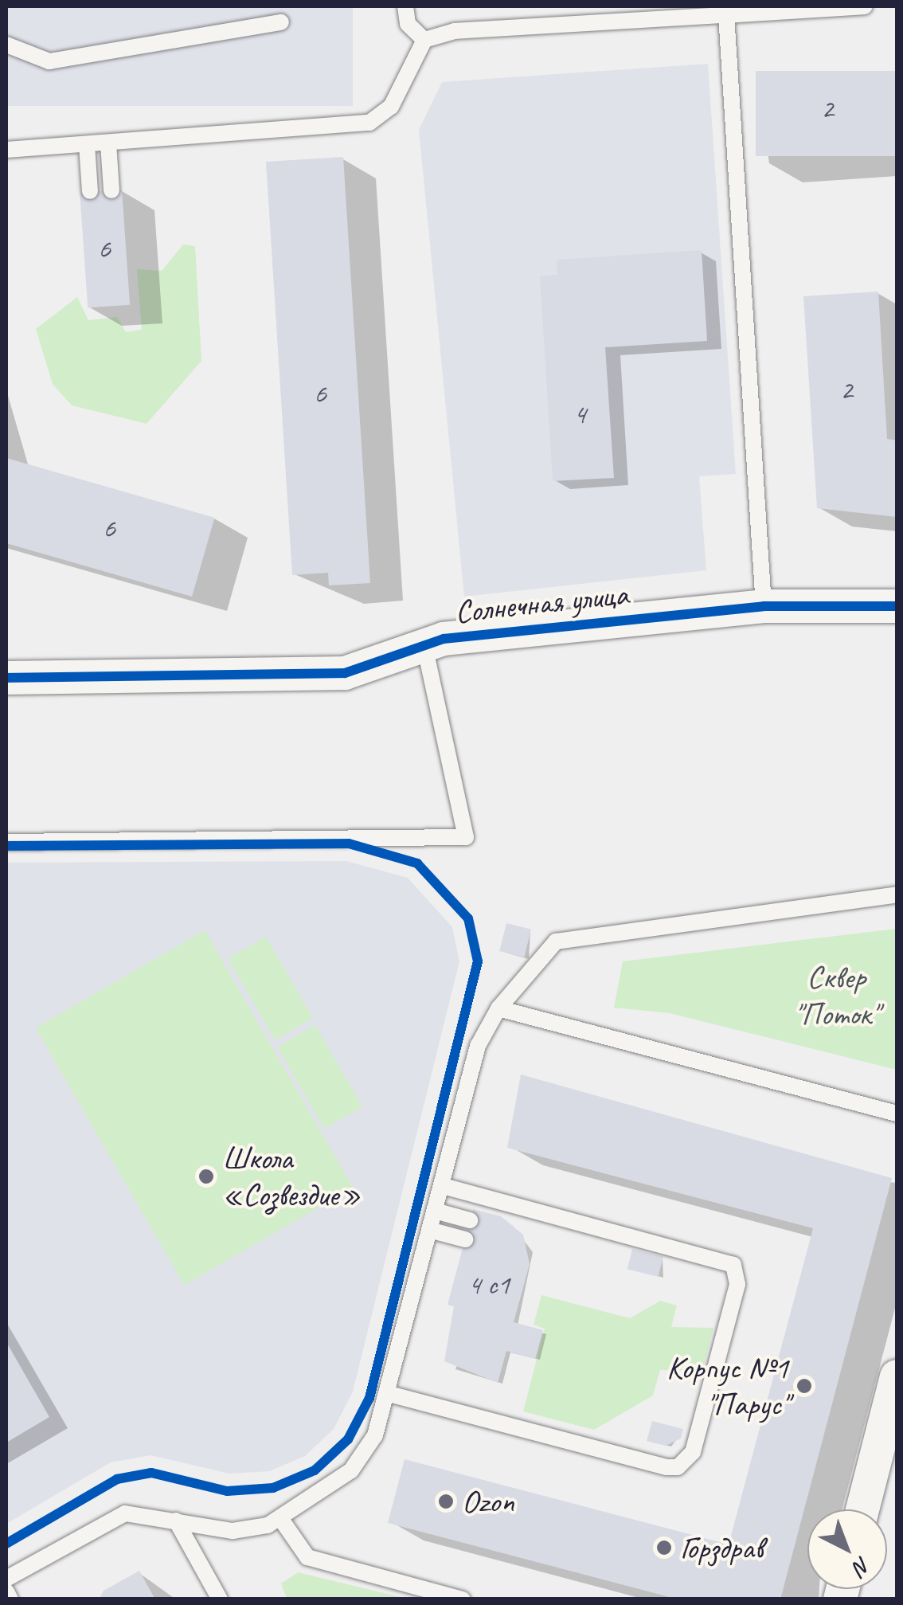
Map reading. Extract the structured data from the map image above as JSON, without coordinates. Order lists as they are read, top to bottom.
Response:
{
  "streets": {
    "street": ["Солнечная улица"]
  },
  "parks": ["Сквер \"Поток\""],
  "places": [
    "Школа «Созвездие»",
    "Корпус №1 \"Парус\"",
    "Ozon",
    "Горздрав"
  ],
  "house_numbers": [
    "2",
    "6",
    "2",
    "6",
    "4",
    "6",
    "4 с1"
  ],
  "north": "bottom right"
}
